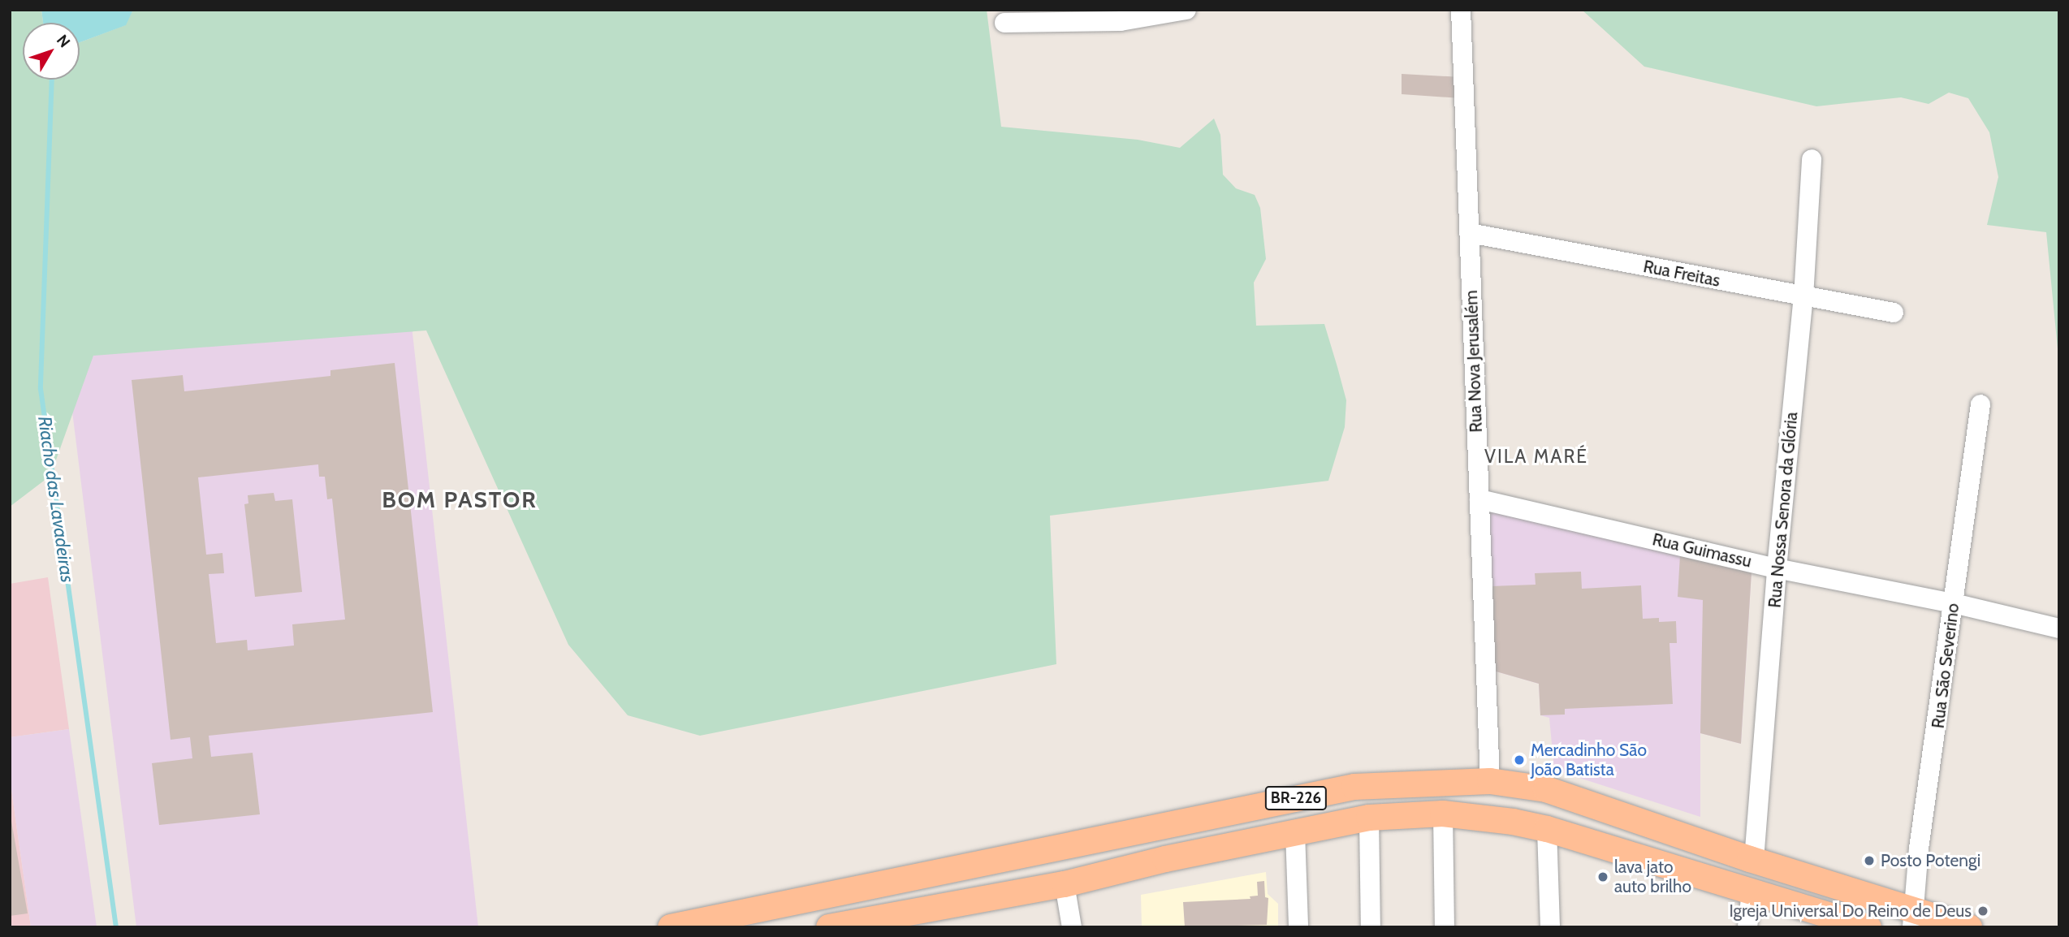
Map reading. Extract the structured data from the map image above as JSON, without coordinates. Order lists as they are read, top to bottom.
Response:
{
  "streets": {
    "main road": ["BR-226"],
    "street": [
      "Rua Freitas",
      "Rua Nova Jerusalém",
      "Rua Nossa Senora da Glória",
      "Rua Guimassu",
      "Rua São Severino"
    ]
  },
  "crossings": [
    ["Rua Freitas", "Rua Nova Jerusalém"],
    ["Rua Freitas", "Rua Nossa Senora da Glória"],
    ["Rua Nova Jerusalém", "Rua Guimassu"],
    ["Rua Nova Jerusalém", "BR-226"],
    ["Rua Nossa Senora da Glória", "Rua Guimassu"],
    ["Rua Nossa Senora da Glória", "BR-226"],
    ["Rua Guimassu", "Rua São Severino"],
    ["Rua São Severino", "BR-226"]
  ],
  "districts": ["VILA MARÉ", "BOM PASTOR"],
  "water": ["Riacho das Lavadeiras"],
  "places": [
    "Mercadinho São João Batista",
    "Posto Potengi",
    "lava jato auto brilho",
    "Igreja Universal Do Reino de Deus"
  ],
  "north": "top right"
}
